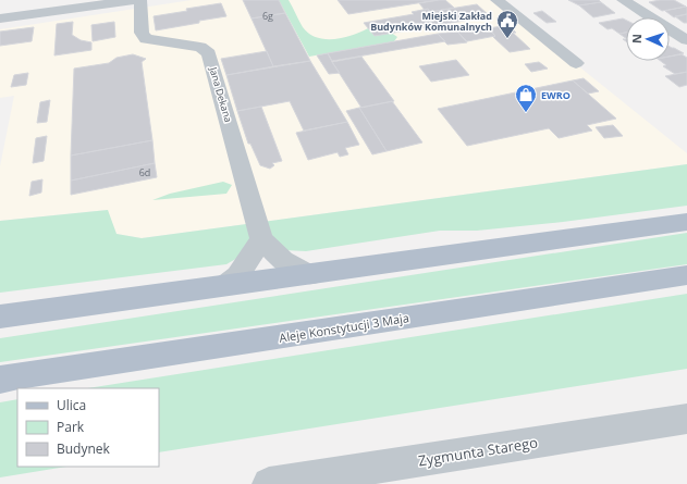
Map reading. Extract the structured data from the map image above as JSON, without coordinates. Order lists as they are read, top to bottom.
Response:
{
  "streets": {
    "main road": ["Aleje Konstytucji 3 Maja"],
    "street": ["Jana Dekana", "Zygmunta Starego"]
  },
  "places": {
    "public building": ["Miejski Zakład Budynków Komunalnych"],
    "shop": ["EWRO"]
  },
  "house_numbers": ["6g", "6d"],
  "legend": ["Ulica", "Park", "Budynek"],
  "north": "left"
}
